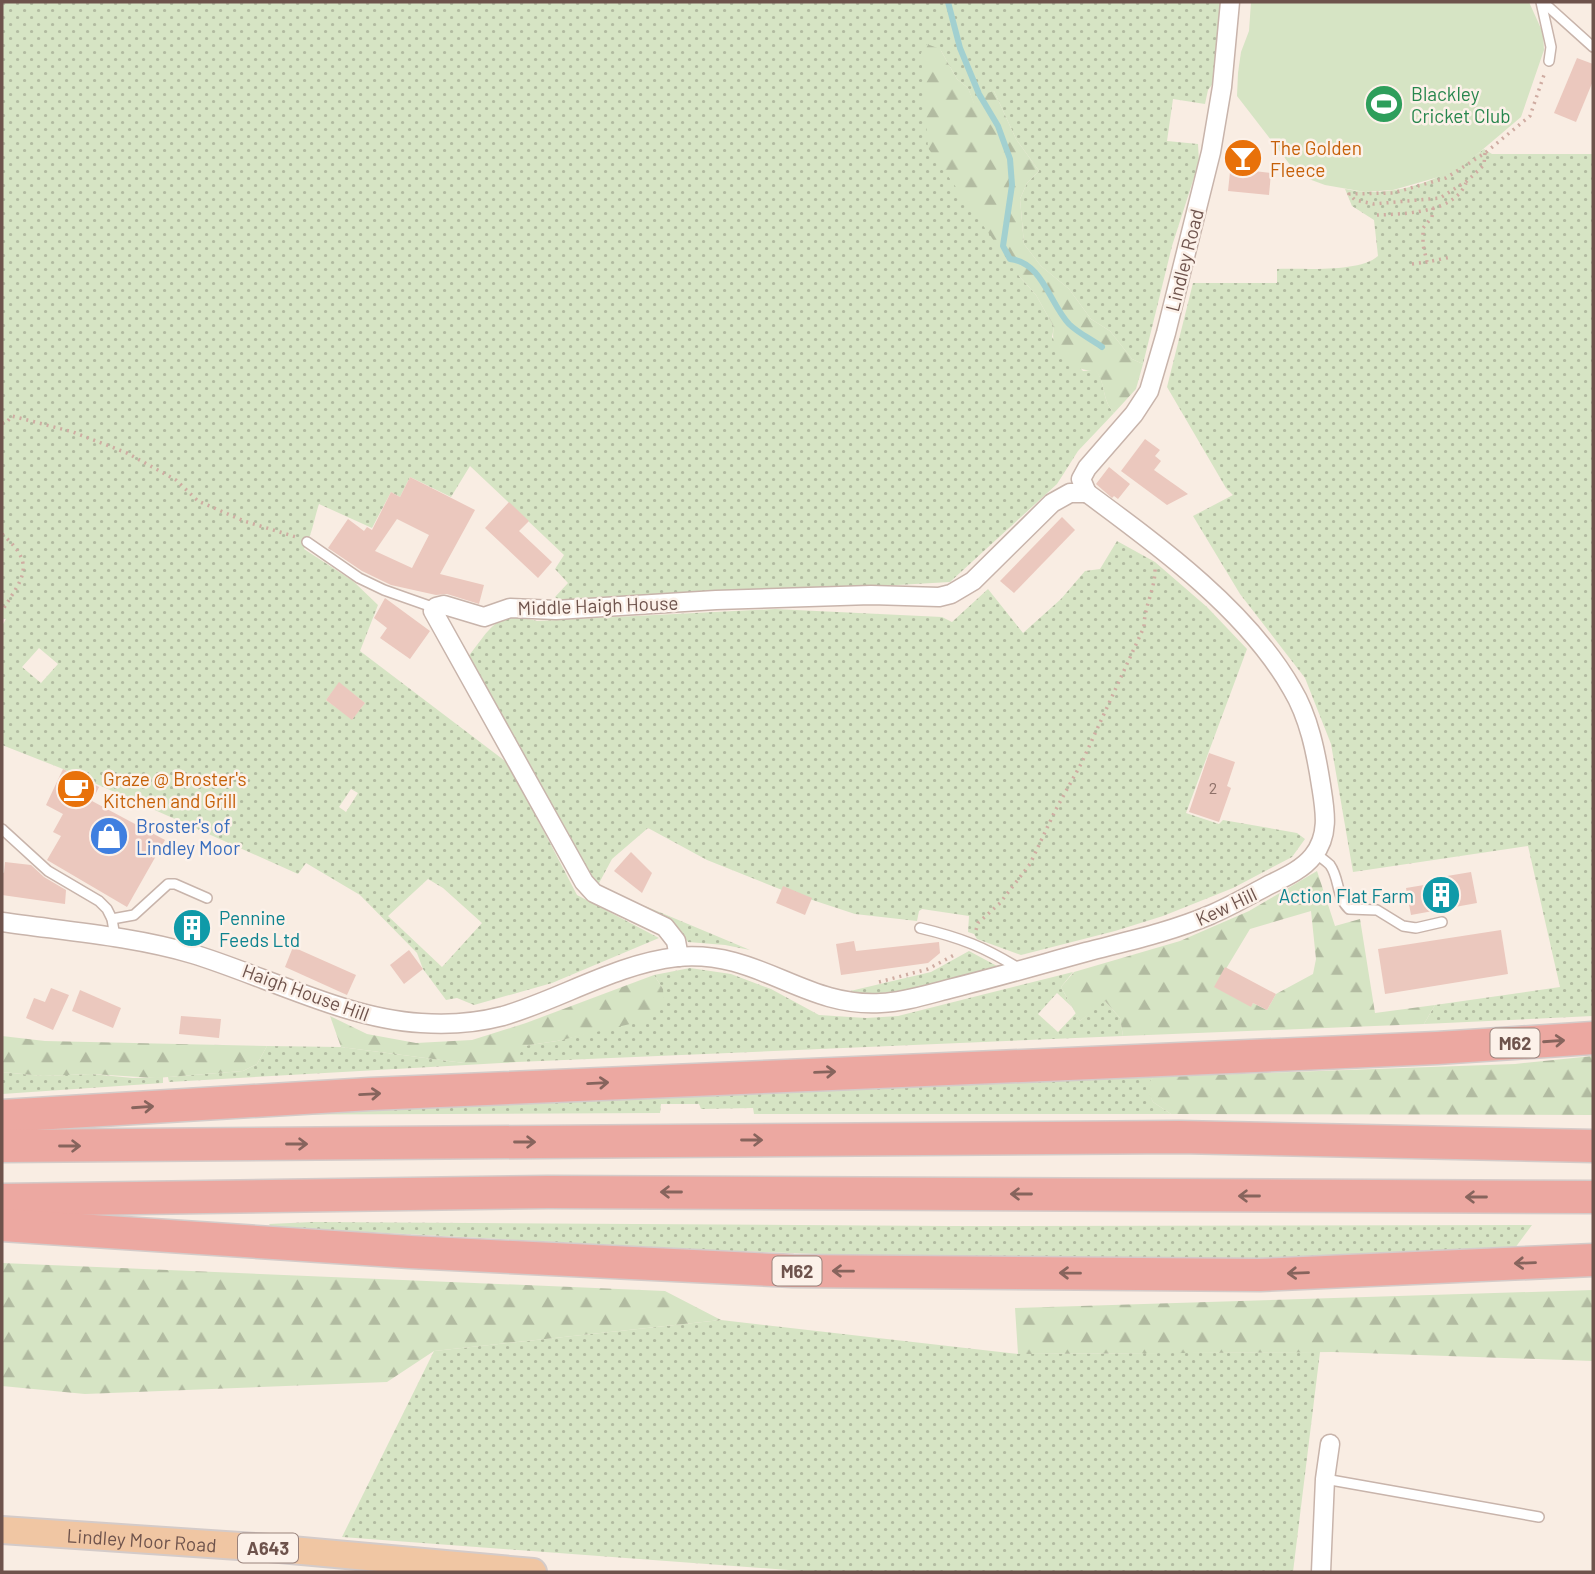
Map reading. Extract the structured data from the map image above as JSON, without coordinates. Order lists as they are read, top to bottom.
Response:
{
  "streets": {
    "highway": ["M62"],
    "main road": ["Lindley Moor Road", "A643"],
    "street": [
      "Lindley Road",
      "Middle Haigh House",
      "Kew Hill",
      "Haigh House Hill"
    ]
  },
  "crossings": [
    ["Lindley Road", "Middle Haigh House"],
    ["Kew Hill", "Haigh House Hill"]
  ],
  "places": {
    "sports": ["Blackley Cricket Club"],
    "bar": ["The Golden Fleece"],
    "cafe": ["Graze @ Broster's Kitchen and Grill"],
    "shop": ["Broster's of Lindley Moor"],
    "building": ["Action Flat Farm", "Pennine Feeds Ltd"]
  },
  "house_numbers": ["2"]
}
